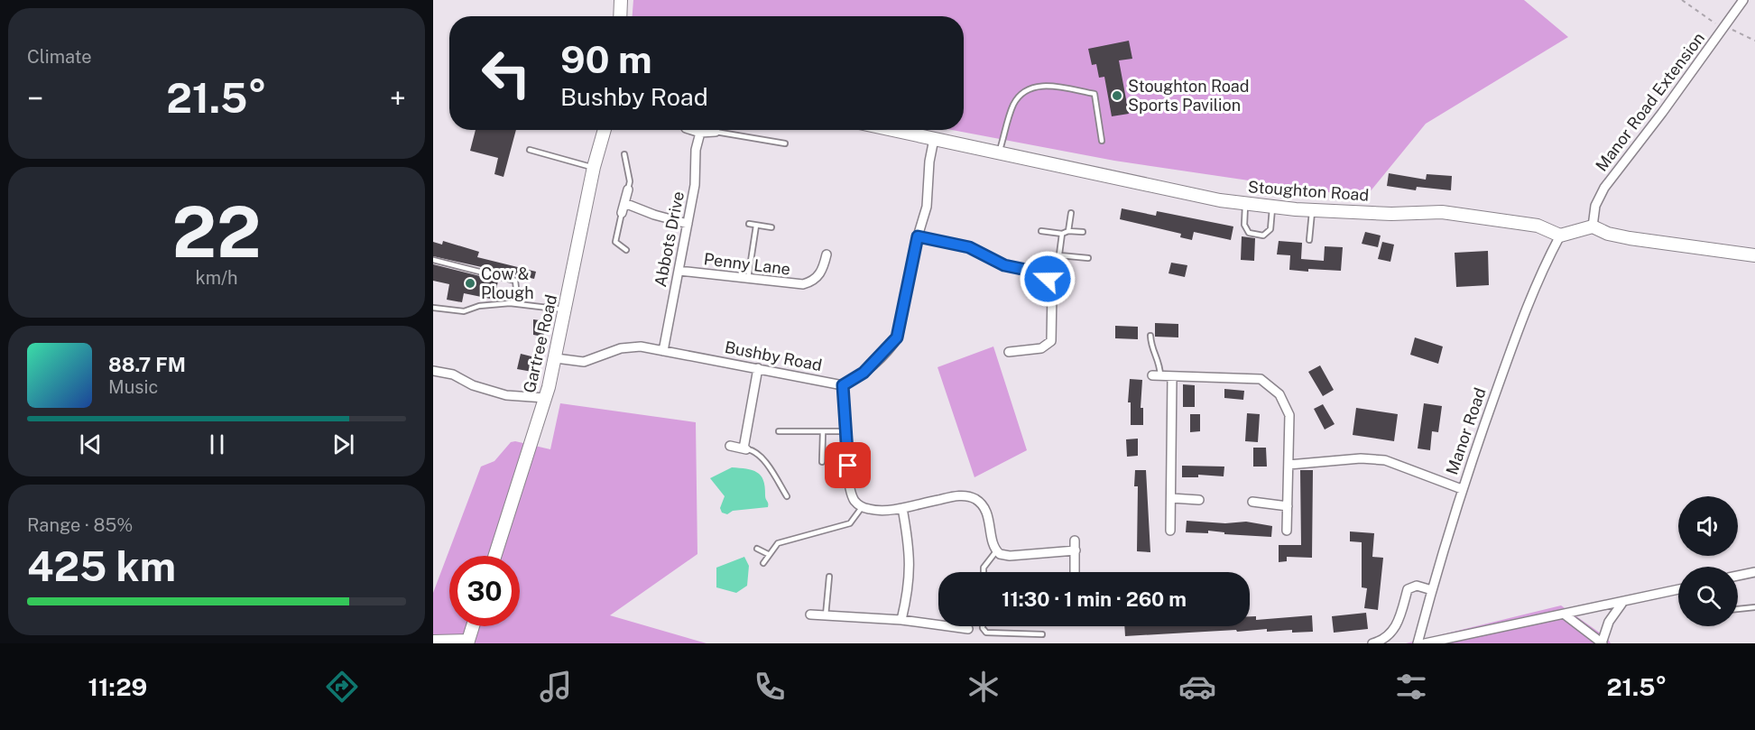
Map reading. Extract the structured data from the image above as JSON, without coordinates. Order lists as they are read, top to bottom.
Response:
{
  "streets": {
    "main road": ["Stoughton Road", "Gartree Road"],
    "street": [
      "Manor Road Extension",
      "Abbots Drive",
      "Penny Lane",
      "Bushby Road",
      "Manor Road"
    ]
  },
  "crossings": [
    ["Stoughton Road", "Manor Road"],
    ["Abbots Drive", "Penny Lane"],
    ["Abbots Drive", "Bushby Road"],
    ["Gartree Road", "Bushby Road"]
  ],
  "places": ["Stoughton Road Sports Pavilion", "Cow & Plough"],
  "page": {
    "tile": [
      "Climate",
      ["22", "km/h"],
      ["Range · 85%", "425 km"]
    ],
    "turn": ["90 m", "Bushby Road"],
    "heat": ["−", "21.5°", "+"],
    "song": ["88.7 FM", "Music"],
    "limit": "30",
    "trip": "11:30 · 1 min · 260 m",
    "tabs": ["11:29", "21.5°"]
  }
}
